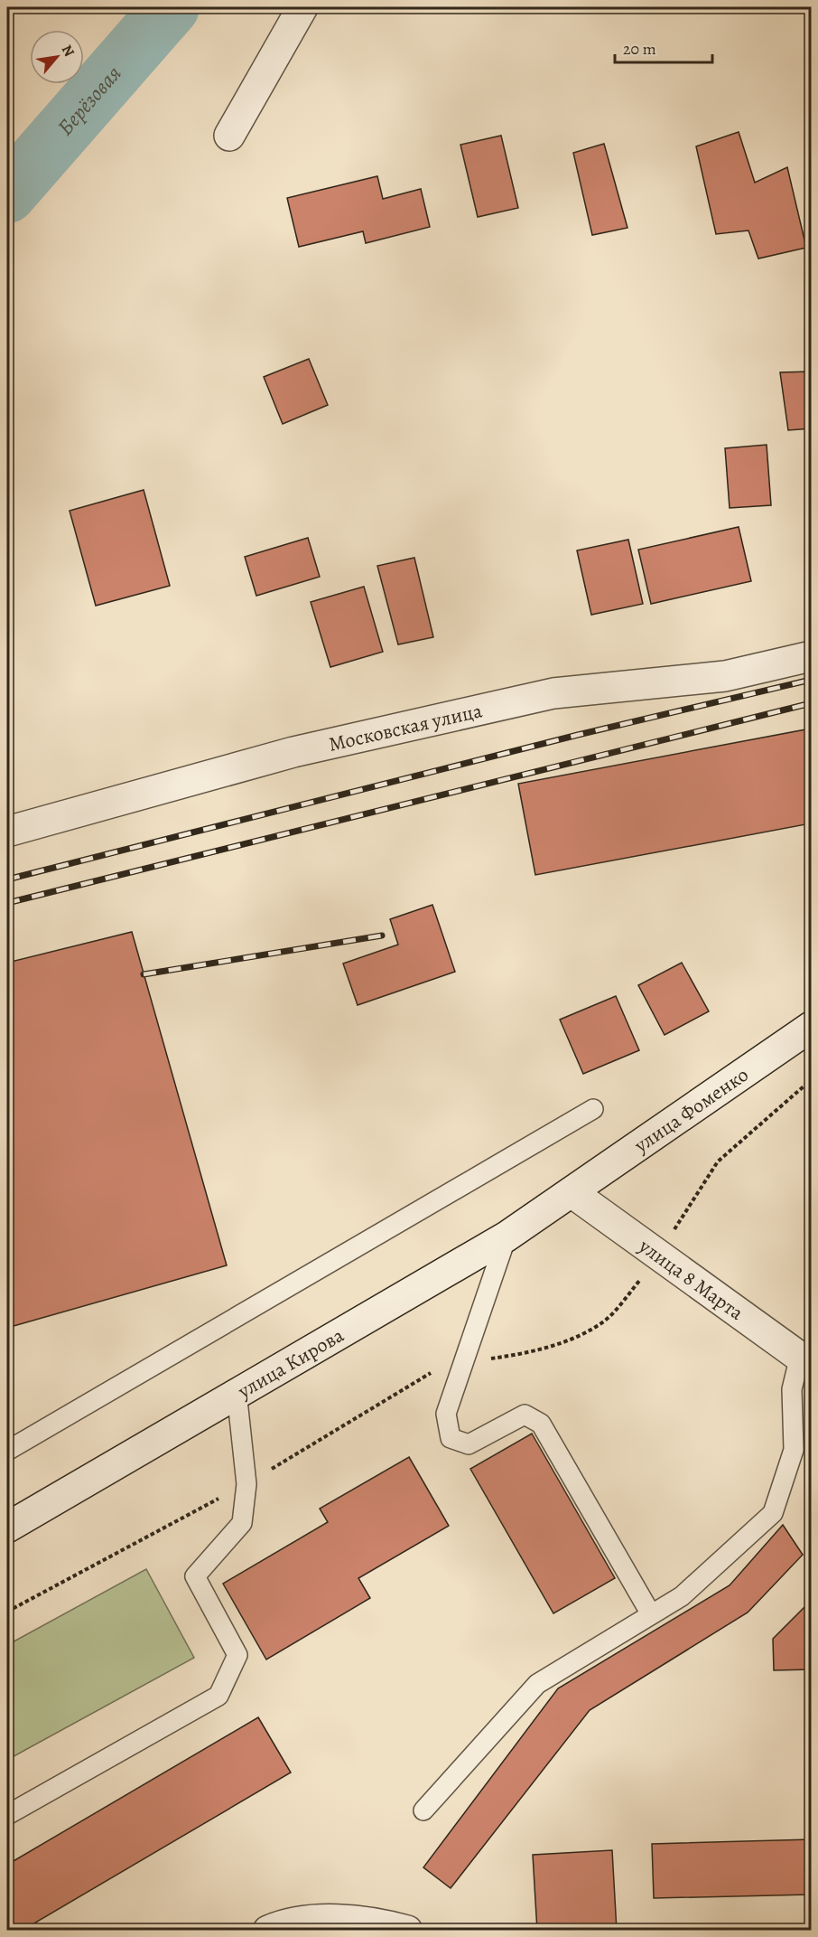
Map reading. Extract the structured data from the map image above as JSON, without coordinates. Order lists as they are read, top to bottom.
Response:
{
  "streets": {
    "street": [
      "Московская улица",
      "улица Фоменко",
      "улица 8 Марта",
      "улица Кирова"
    ]
  },
  "crossings": [
    ["улица Фоменко", "улица 8 Марта"],
    ["улица Фоменко", "улица Кирова"],
    ["улица 8 Марта", "улица Кирова"]
  ],
  "water": ["Берёзовая"],
  "scale_bar": "20 m",
  "north": "top right"
}
